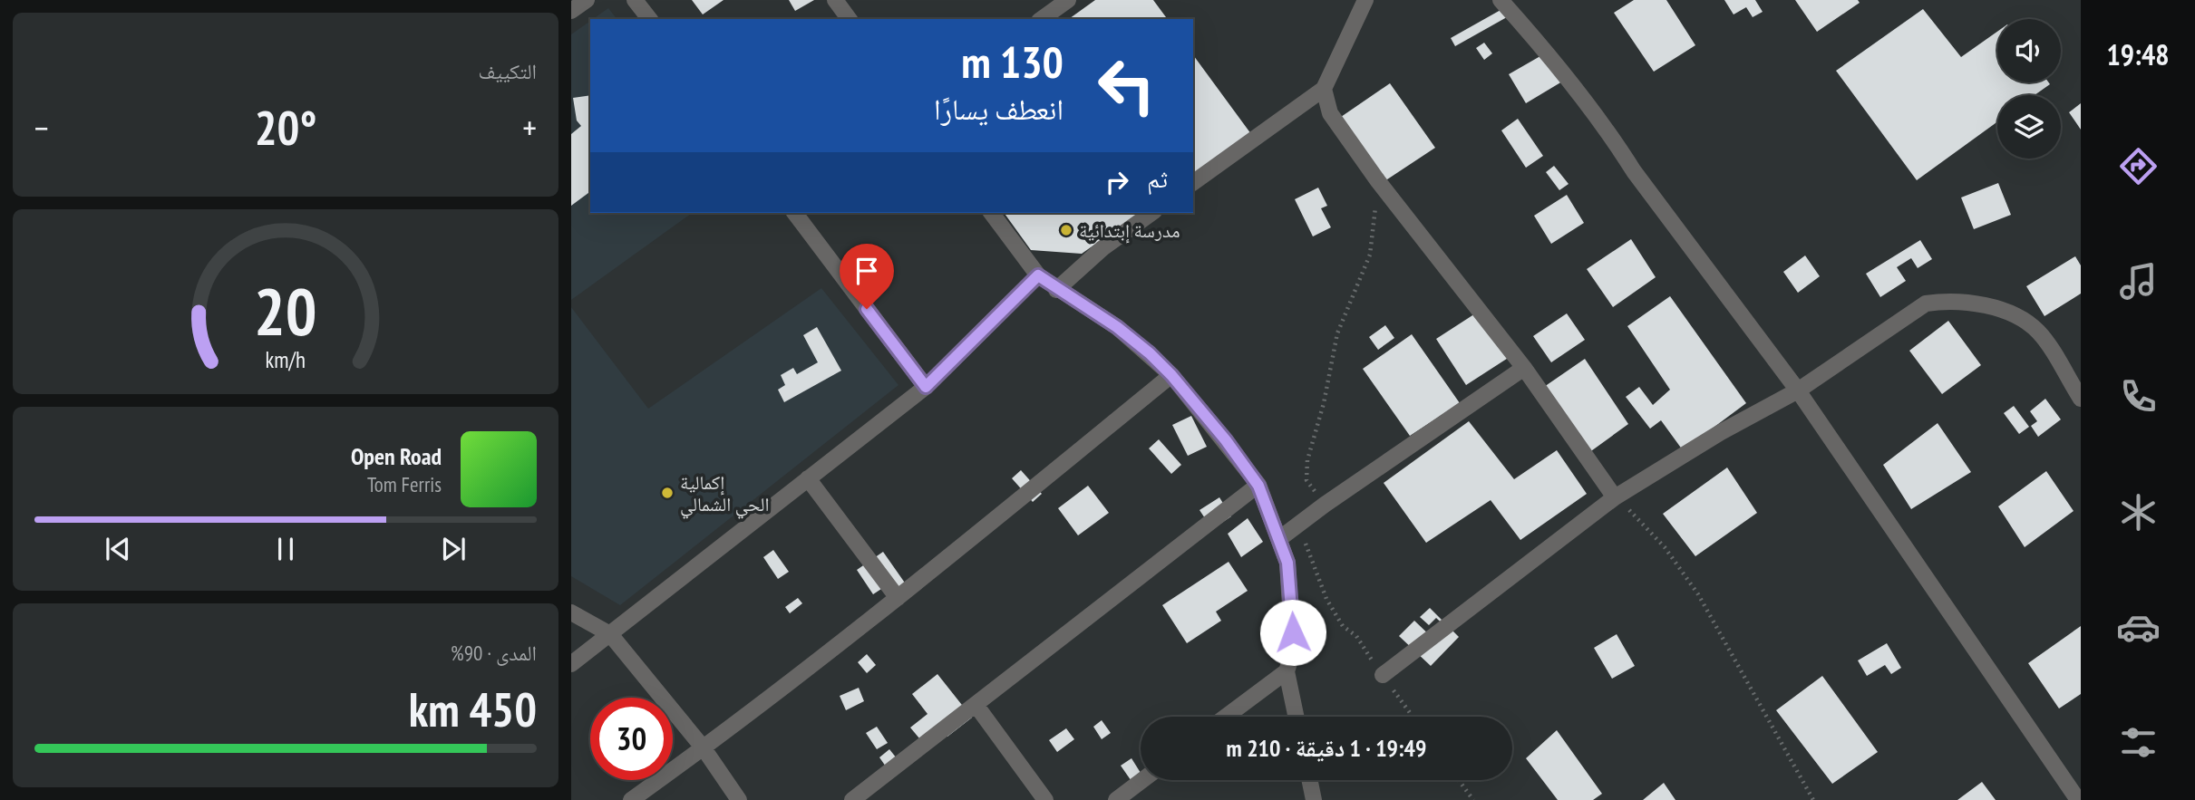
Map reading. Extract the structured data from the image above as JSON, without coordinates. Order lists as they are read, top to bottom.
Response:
{
  "places": ["مدرسة إبتدائية", "إكمالية الحي الشمالي"],
  "page": {
    "tabs": "19:48",
    "tile": [
      "التكييف",
      ["المدى · 90%", "450 km"]
    ],
    "turn": ["130 m", "انعطف يسارًا"],
    "heat": ["−", "20°", "+"],
    "then": "ثم",
    "song": ["Open Road", "Tom Ferris"],
    "limit": "30",
    "trip": "19:49 · 1 دقيقة · 210 m",
    "gauge": ["20", "km/h"]
  }
}
